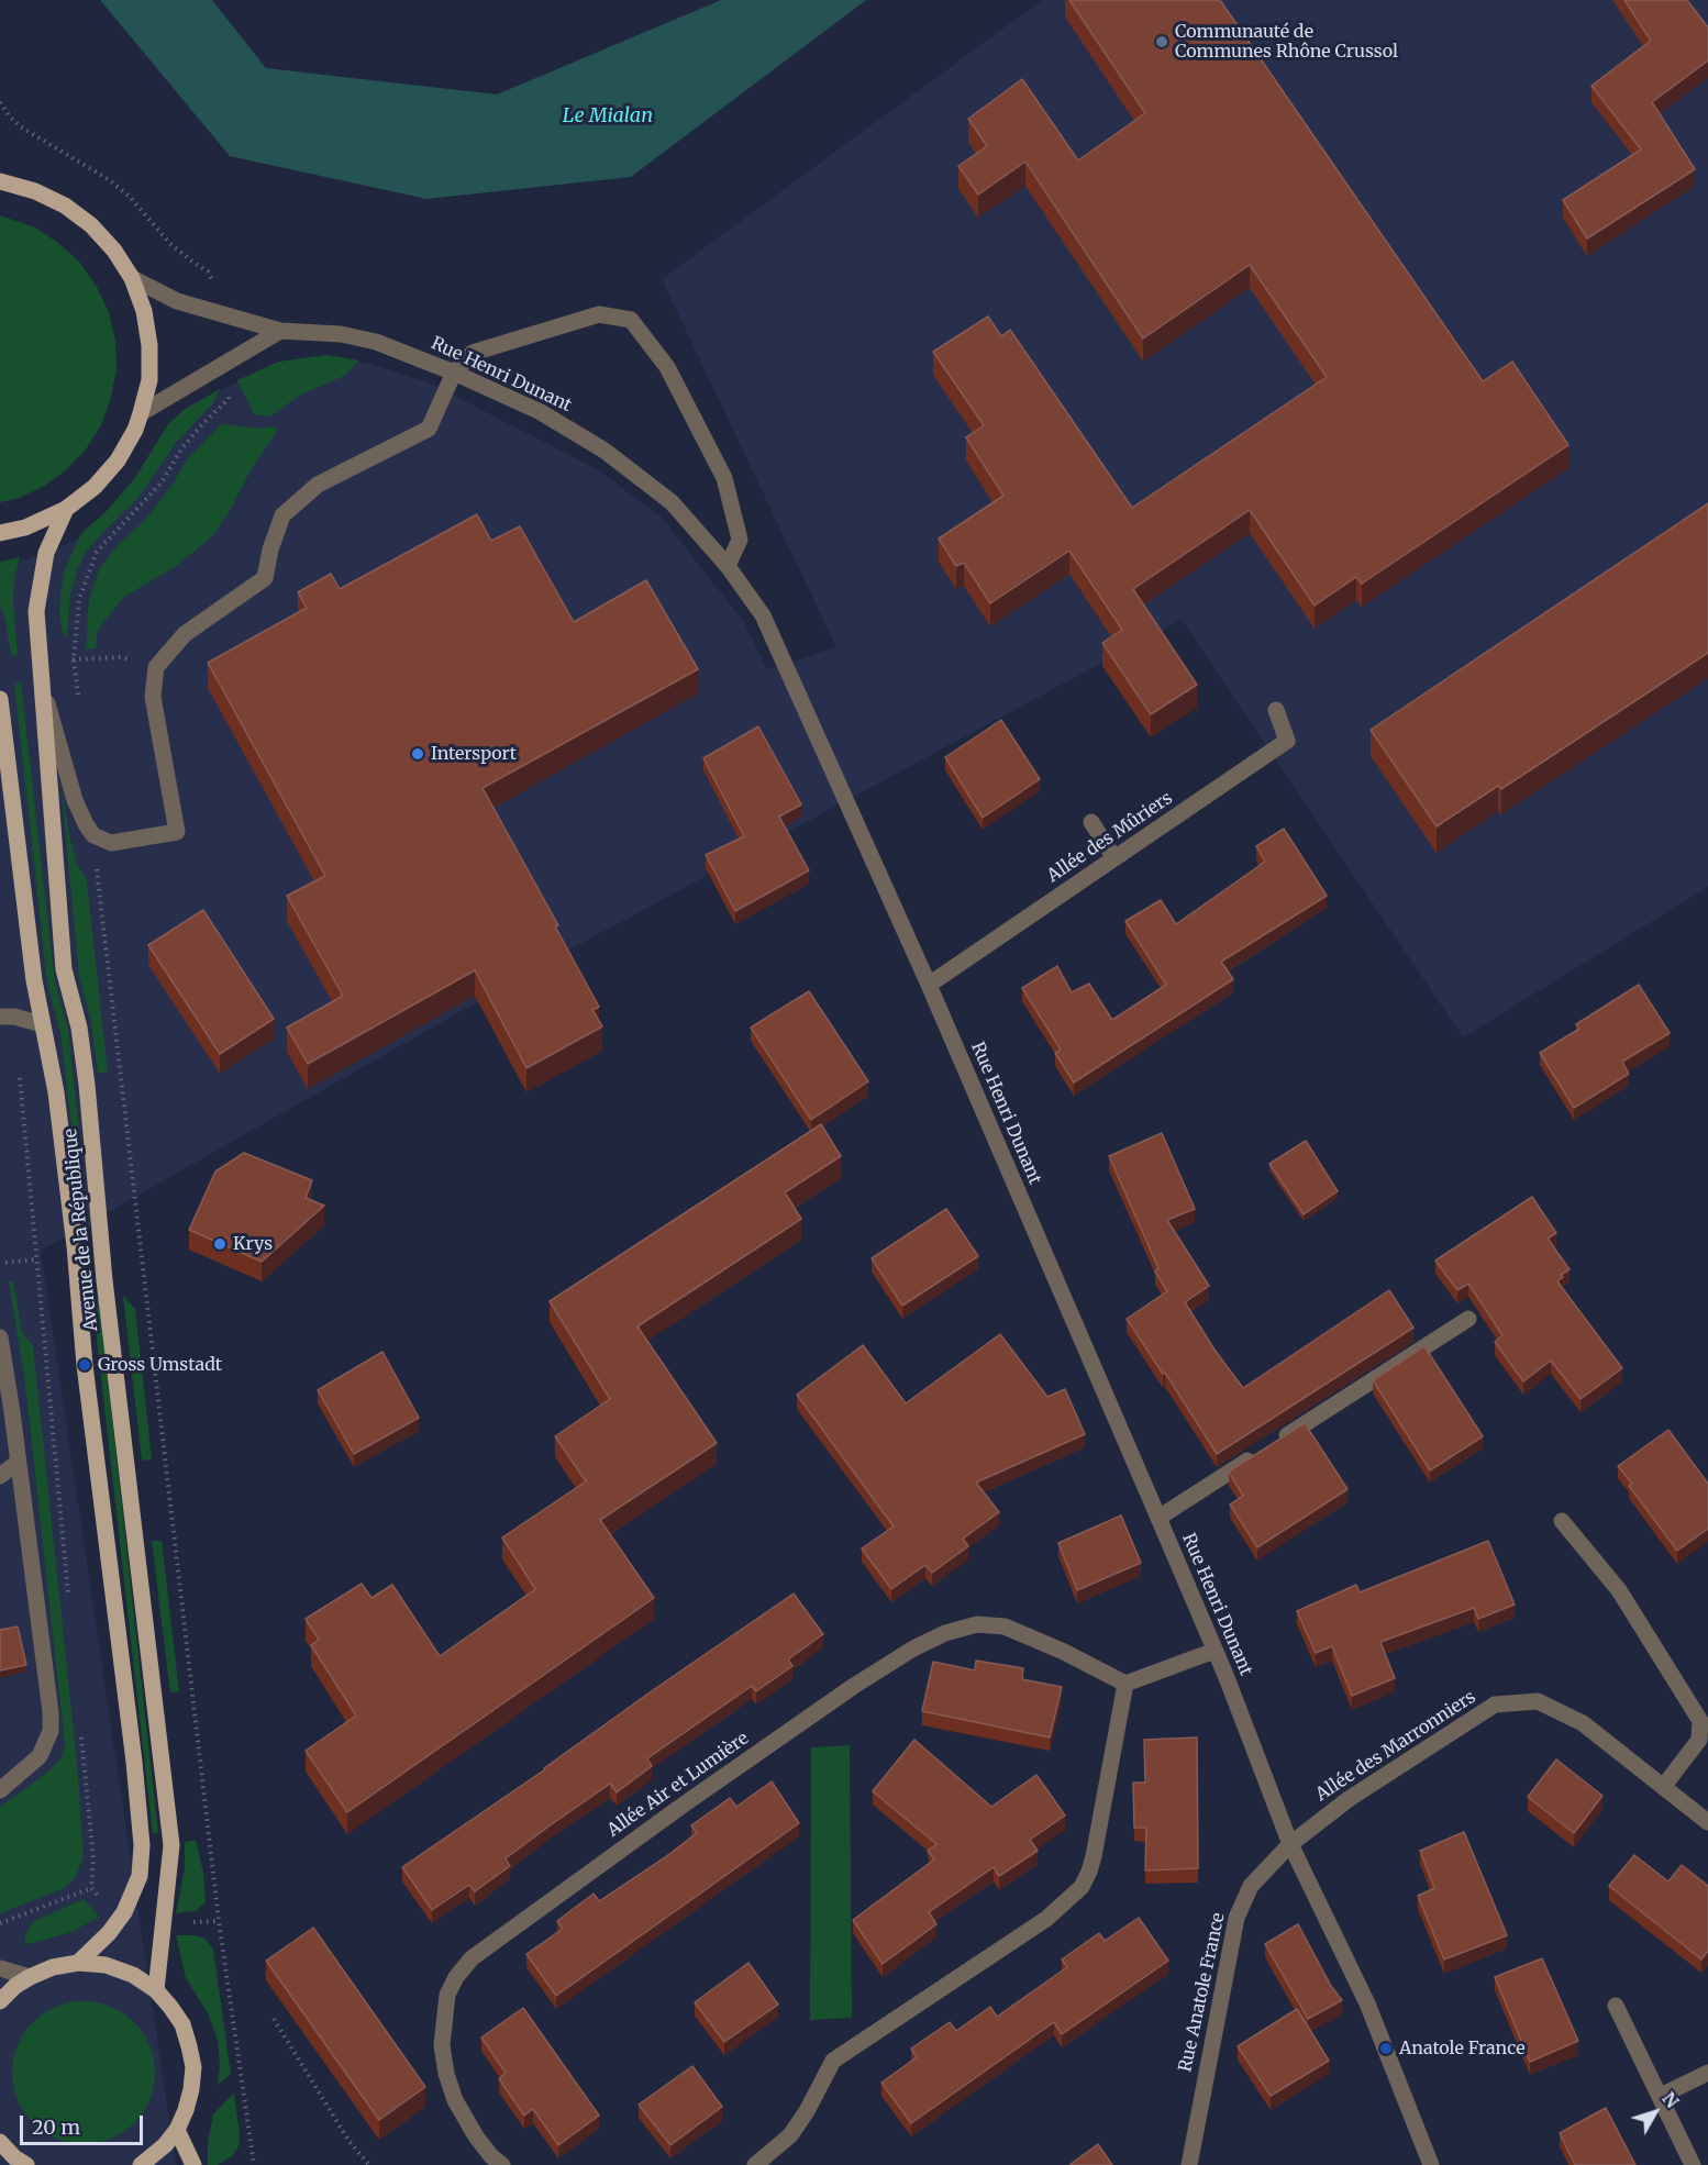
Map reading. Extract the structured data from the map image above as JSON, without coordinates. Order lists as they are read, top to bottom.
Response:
{
  "streets": {
    "main road": ["Avenue de la République"],
    "street": [
      "Rue Henri Dunant",
      "Allée des Mûriers",
      "Allée des Marronniers",
      "Allée Air et Lumière",
      "Rue Anatole France"
    ]
  },
  "crossings": [
    ["Rue Henri Dunant", "Allée des Mûriers"],
    ["Rue Henri Dunant", "Allée des Marronniers"],
    ["Rue Henri Dunant", "Rue Anatole France"],
    ["Allée des Marronniers", "Rue Anatole France"]
  ],
  "water": ["Le Mialan"],
  "places": [
    "Communauté de Communes Rhône Crussol",
    "Intersport",
    "Krys",
    "Gross Umstadt",
    "Anatole France"
  ],
  "scale_bar": "20 m",
  "north": "top right"
}
